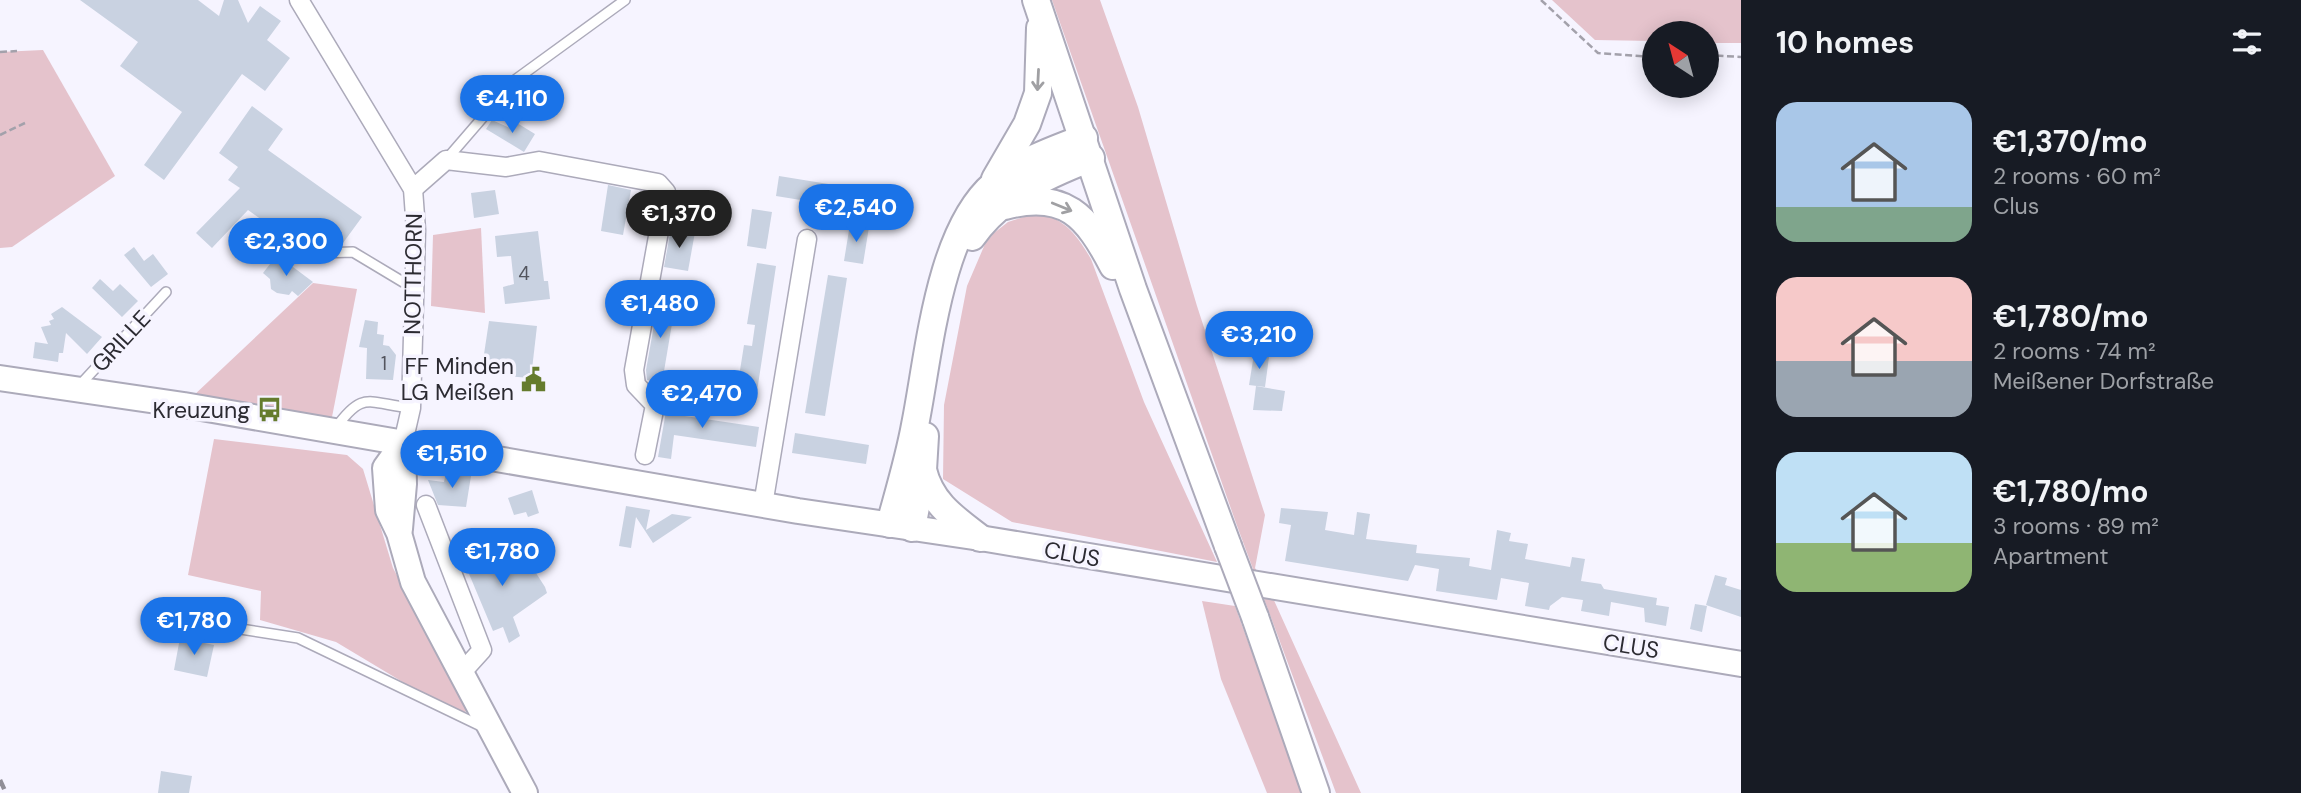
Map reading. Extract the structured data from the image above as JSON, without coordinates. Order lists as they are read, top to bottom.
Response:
{
  "streets": {
    "main road": ["GRILLE", "CLUS"],
    "street": ["NOTTHORN"]
  },
  "crossings": [
    ["NOTTHORN", "GRILLE"],
    ["NOTTHORN", "CLUS"],
    ["GRILLE", "CLUS"]
  ],
  "places": {
    "public building": ["FF Minden LG Meißen"],
    "bus stop": ["Kreuzung"]
  },
  "house_numbers": ["4", "1"],
  "north": "top left",
  "page": {
    "heading": "10 homes",
    "price": [
      "€4,110",
      "€2,540",
      "€1,370",
      "€2,300",
      "€1,480",
      "€3,210",
      "€2,470",
      "€1,510",
      "€1,780",
      "€1,780"
    ],
    "list": [
      {
        "name": "€1,370/mo",
        "note": "2 rooms · 60 m² · Clus"
      },
      {
        "name": "€1,780/mo",
        "note": "2 rooms · 74 m² · Meißener Dorfstraße"
      },
      {
        "name": "€1,780/mo",
        "note": "3 rooms · 89 m² · Apartment"
      }
    ]
  }
}
